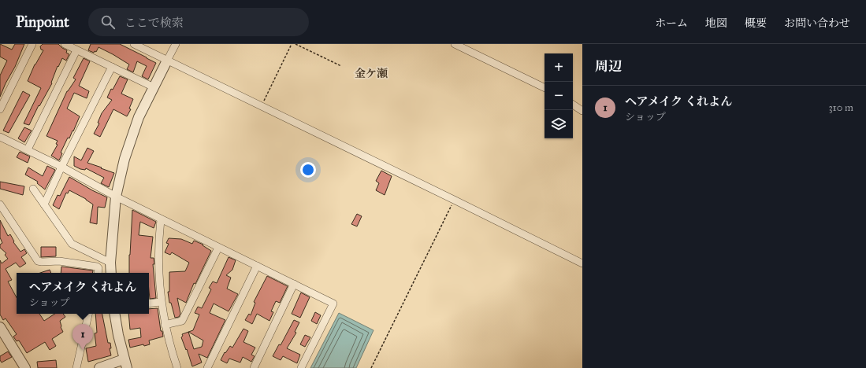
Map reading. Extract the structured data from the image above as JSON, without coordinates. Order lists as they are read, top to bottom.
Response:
{
  "districts": ["金ケ瀬"],
  "page": {
    "header": "Pinpoint",
    "search": "ここで検索",
    "nav": [
      "ホーム",
      "地図",
      "概要",
      "お問い合わせ"
    ],
    "heading": "周辺",
    "map_buttons": ["+", "−"],
    "list": [
      {
        "mark": "1",
        "name": "ヘアメイク くれよん",
        "note": "ショップ",
        "value": "310 m"
      }
    ],
    "popup": ["ヘアメイク くれよん", "ショップ"],
    "pins": "1"
  }
}
